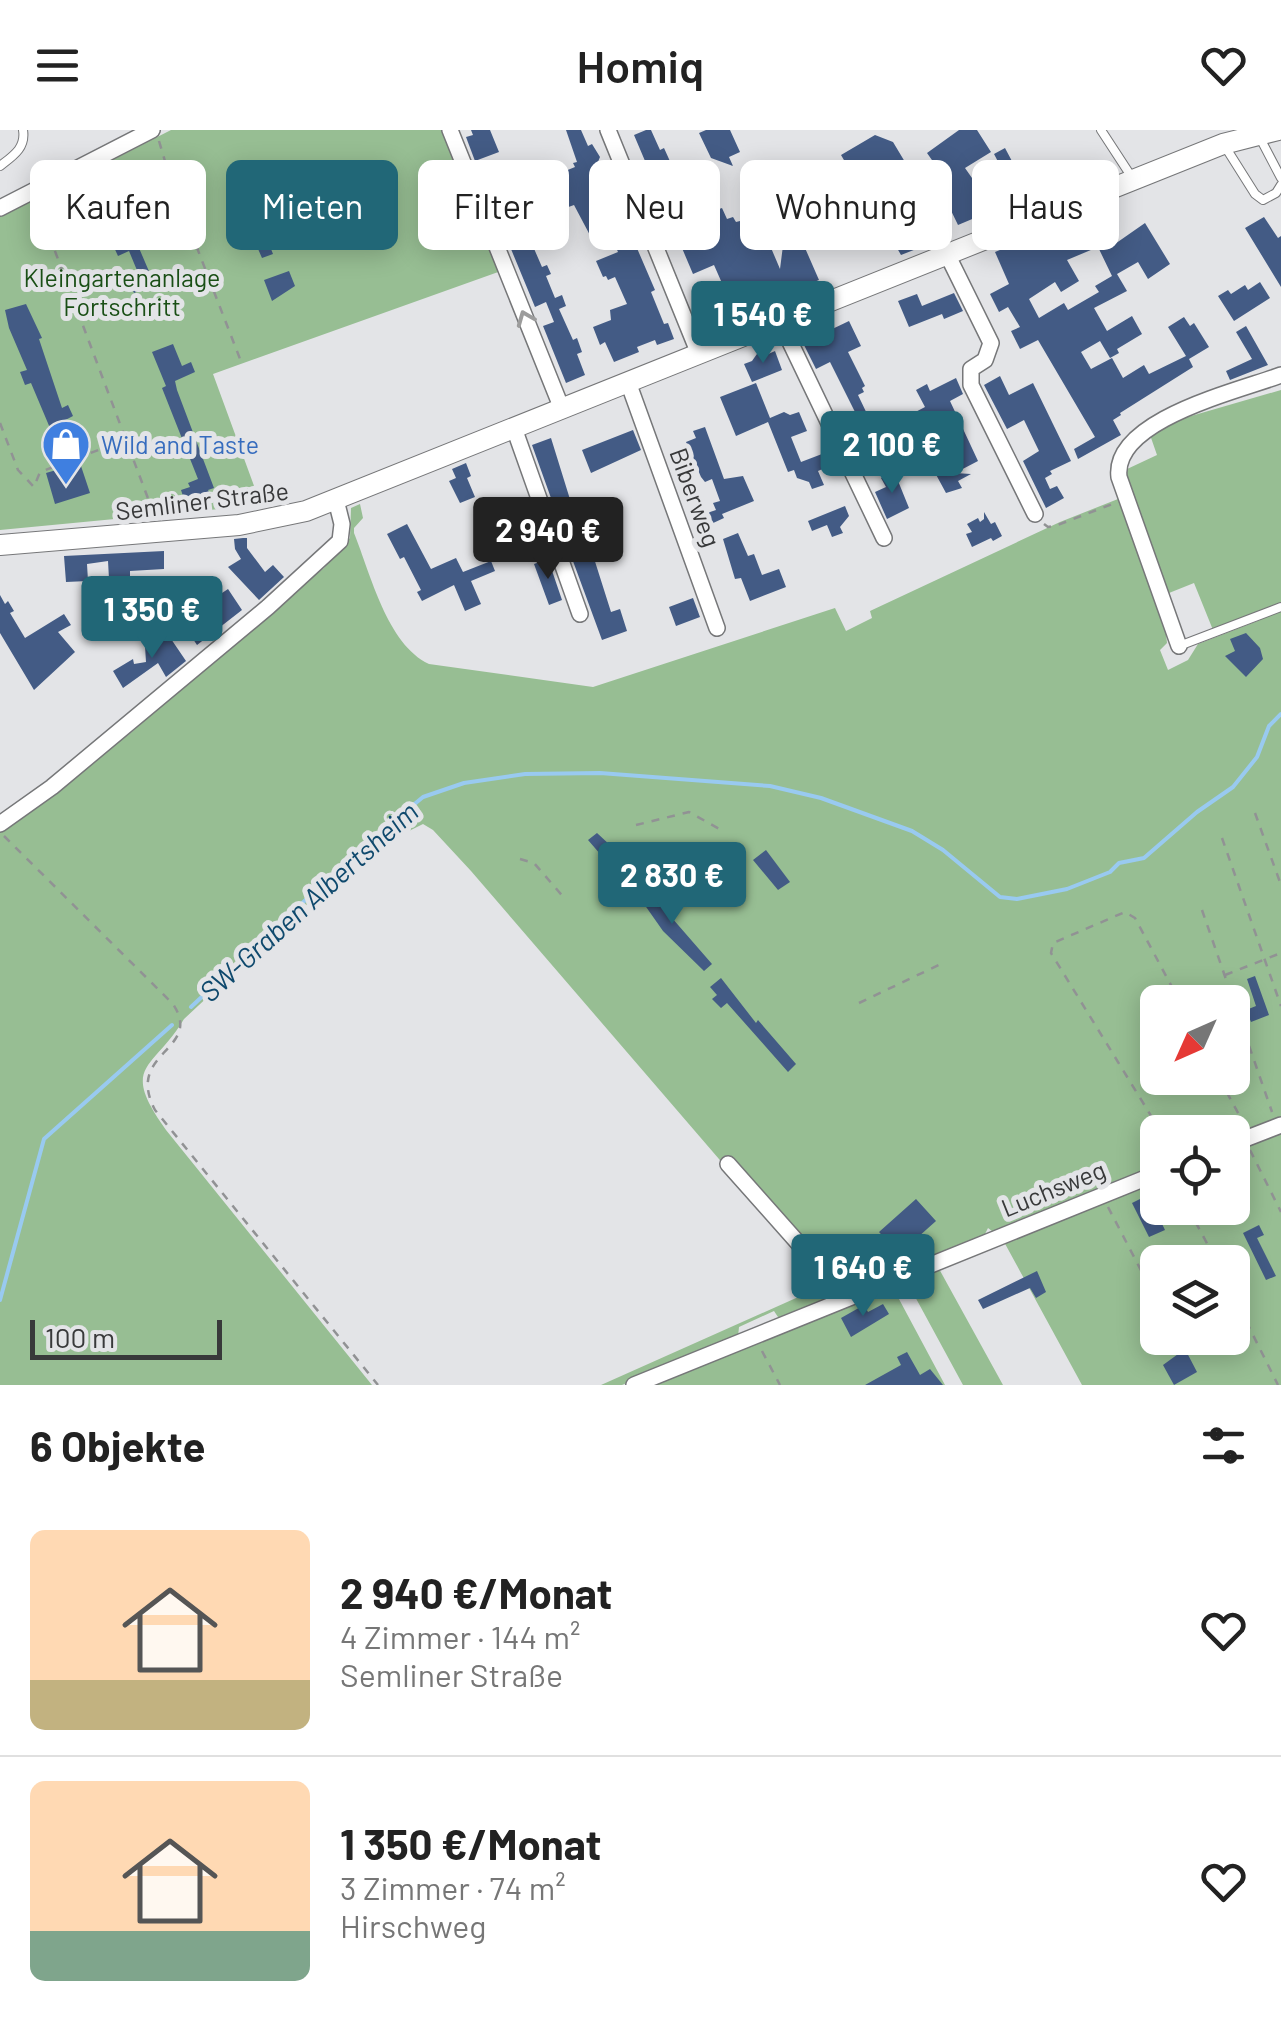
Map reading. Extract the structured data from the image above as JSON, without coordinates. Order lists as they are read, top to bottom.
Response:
{
  "streets": {
    "street": ["Biberweg", "Semliner Straße", "Luchsweg"]
  },
  "crossings": [
    ["Biberweg", "Semliner Straße"]
  ],
  "water": ["SW-Graben Albertsheim"],
  "parks": ["Kleingartenanlage Fortschritt"],
  "places": {
    "shop": ["Wild and Taste"]
  },
  "scale_bar": "100 m",
  "north": "bottom left",
  "page": {
    "header": "Homiq",
    "chip": [
      "Kaufen",
      "Mieten",
      "Filter",
      "Neu",
      "Wohnung",
      "Haus"
    ],
    "price": [
      "1 540 €",
      "2 100 €",
      "2 940 €",
      "1 350 €",
      "2 830 €",
      "1 640 €"
    ],
    "scale": "100 m",
    "heading": "6 Objekte",
    "list": [
      {
        "name": "2 940 €/Monat",
        "note": "4 Zimmer · 144 m² · Semliner Straße"
      },
      {
        "name": "1 350 €/Monat",
        "note": "3 Zimmer · 74 m² · Hirschweg"
      }
    ]
  }
}
